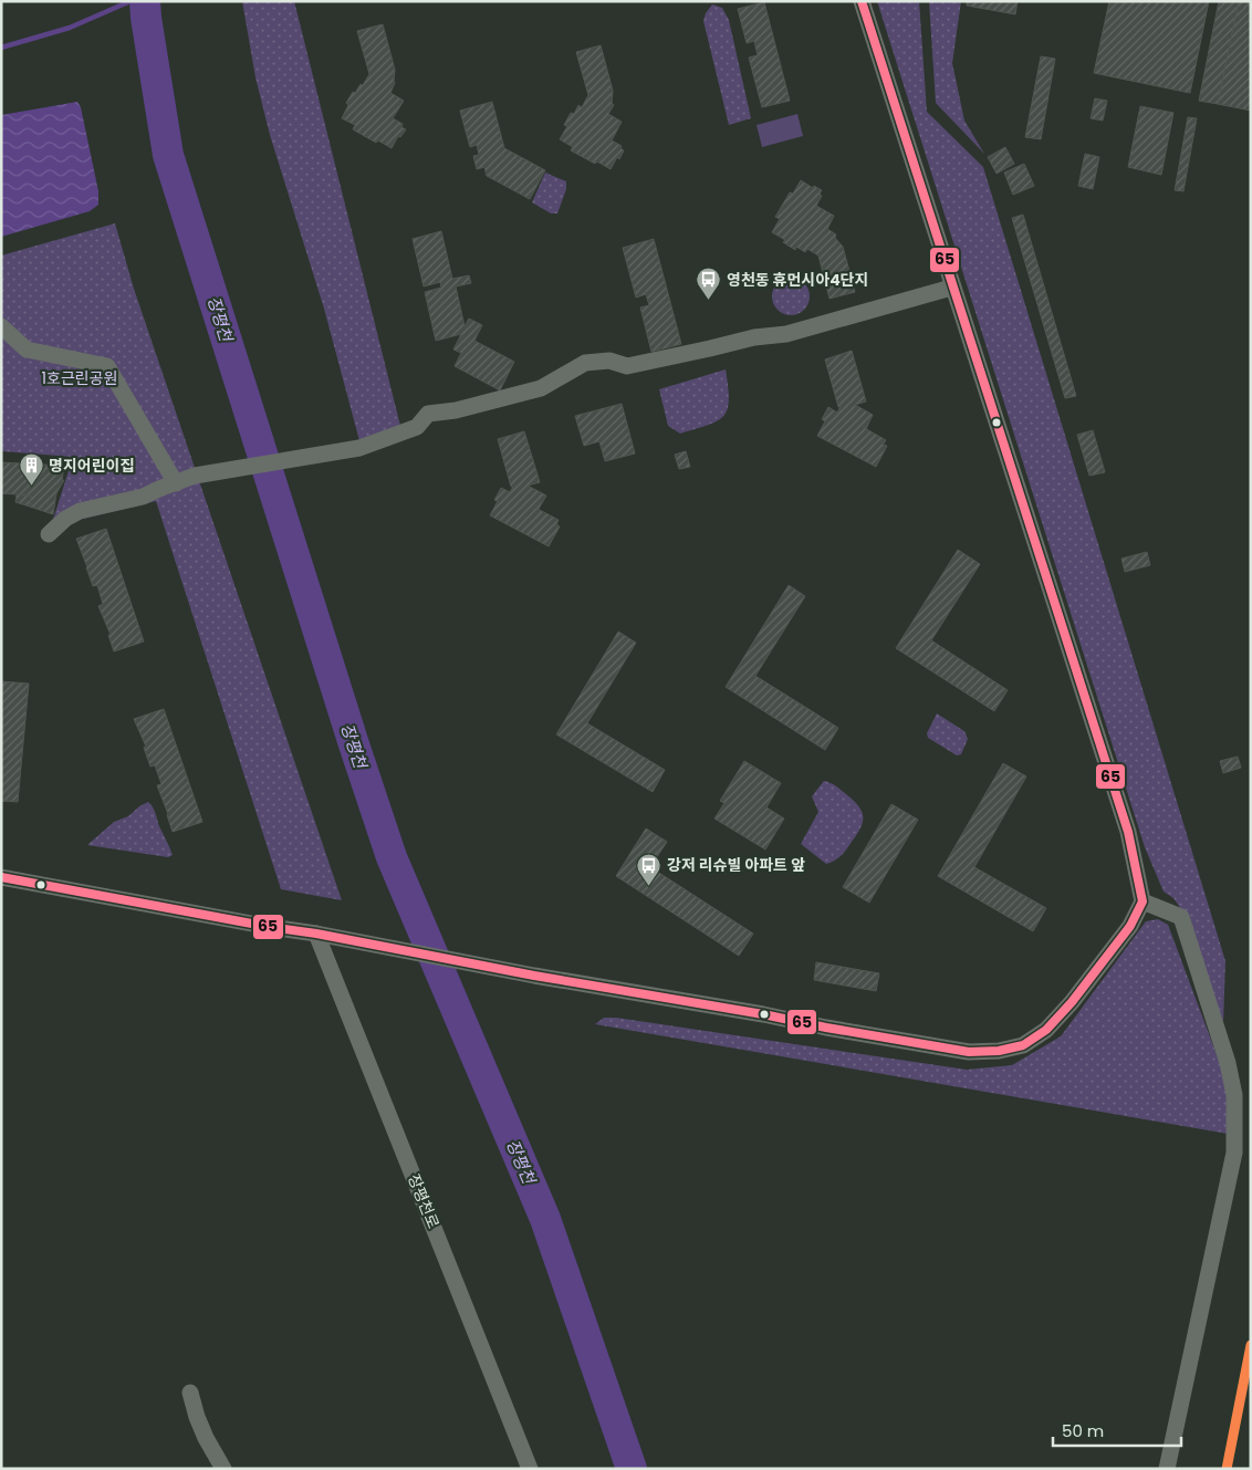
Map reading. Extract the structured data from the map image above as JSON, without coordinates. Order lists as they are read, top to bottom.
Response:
{
  "streets": {
    "street": ["장평천로"]
  },
  "water": ["장평천"],
  "parks": ["1호근린공원"],
  "places": {
    "bus stop": ["영천동 휴먼시아4단지", "강저 리슈빌 아파트 앞"],
    "building": ["명지어린이집"]
  },
  "lines": ["transit line 65"],
  "scale_bar": "50 m"
}
